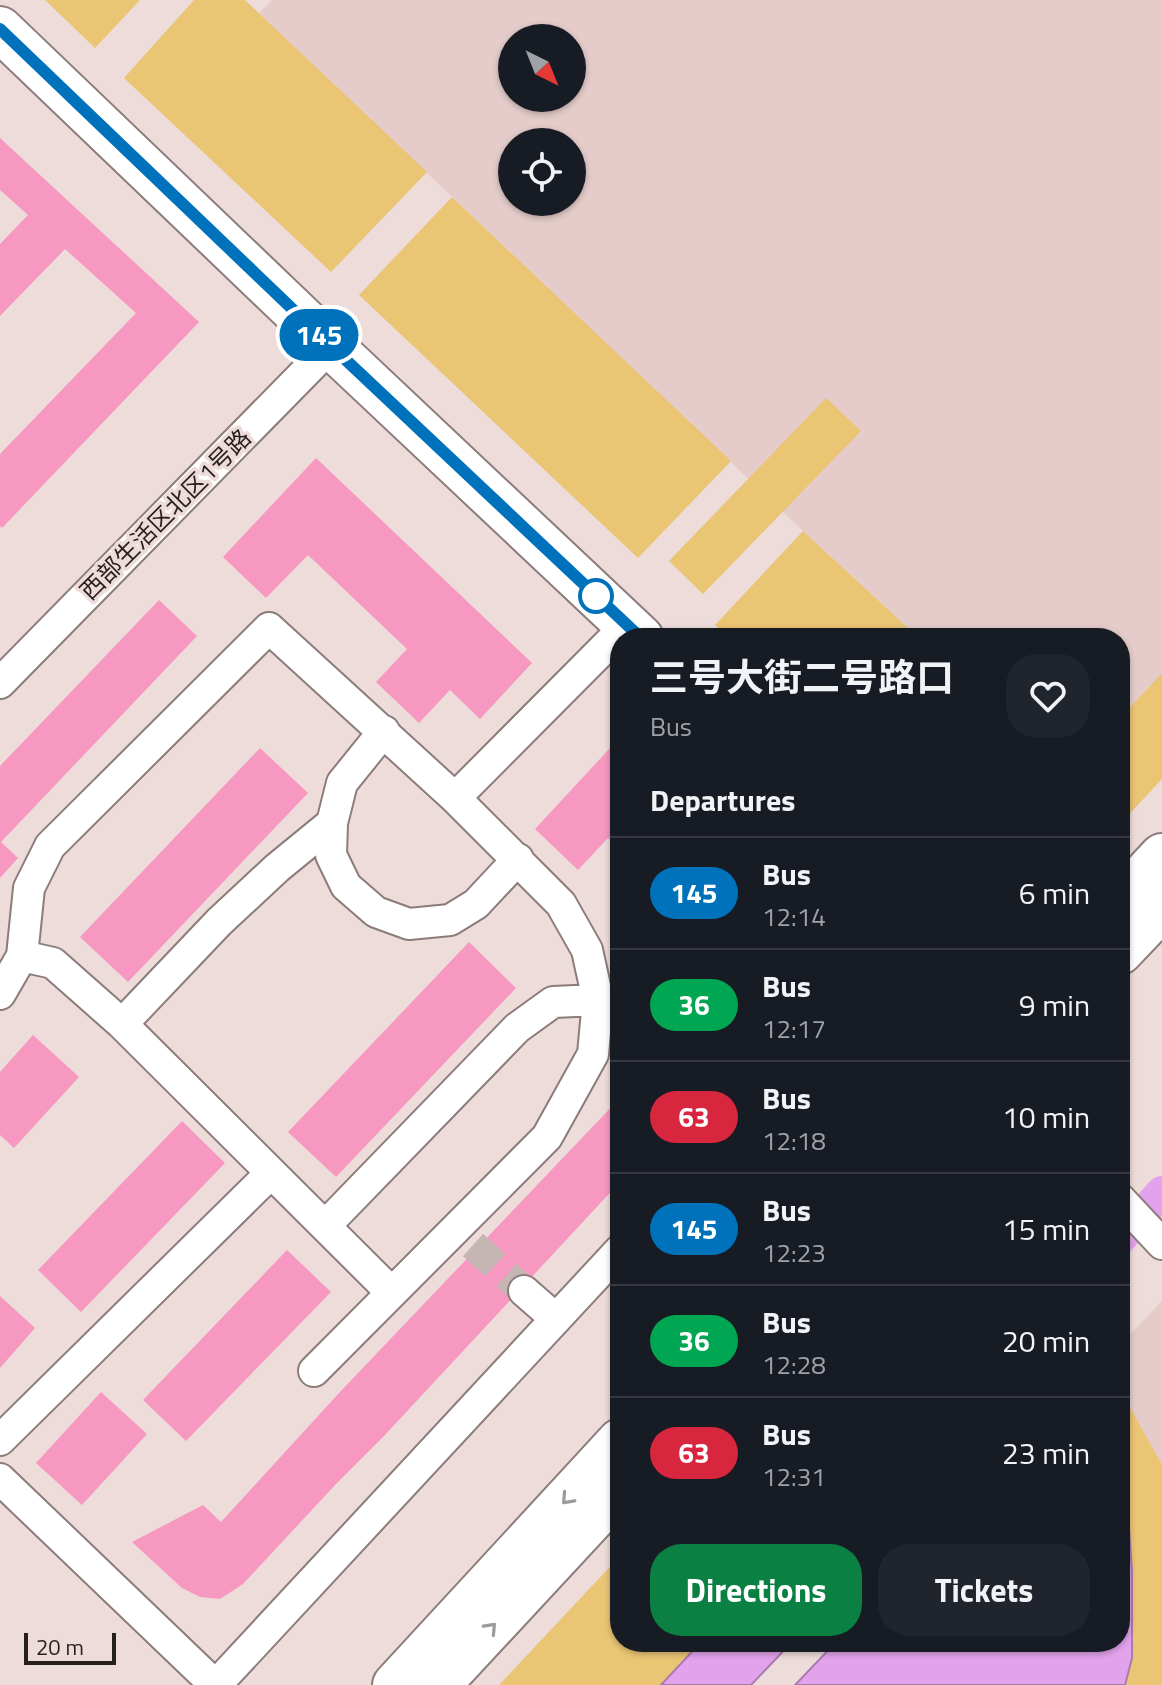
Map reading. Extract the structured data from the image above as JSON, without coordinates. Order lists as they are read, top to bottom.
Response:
{
  "streets": {
    "street": ["西部生活区北区1号路"]
  },
  "lines": ["bus line 145"],
  "scale_bar": "20 m",
  "north": "bottom right",
  "page": {
    "on_map": "145",
    "heading": [
      ["三号大街二号路口", "Bus"],
      "Departures"
    ],
    "list": [
      {
        "mark": "145",
        "name": "Bus",
        "note": "12:14",
        "value": "6 min"
      },
      {
        "mark": "36",
        "name": "Bus",
        "note": "12:17",
        "value": "9 min"
      },
      {
        "mark": "63",
        "name": "Bus",
        "note": "12:18",
        "value": "10 min"
      },
      {
        "mark": "145",
        "name": "Bus",
        "note": "12:23",
        "value": "15 min"
      },
      {
        "mark": "36",
        "name": "Bus",
        "note": "12:28",
        "value": "20 min"
      },
      {
        "mark": "63",
        "name": "Bus",
        "note": "12:31",
        "value": "23 min"
      }
    ],
    "buttons": ["Directions", "Tickets"],
    "scale": "20 m"
  }
}
